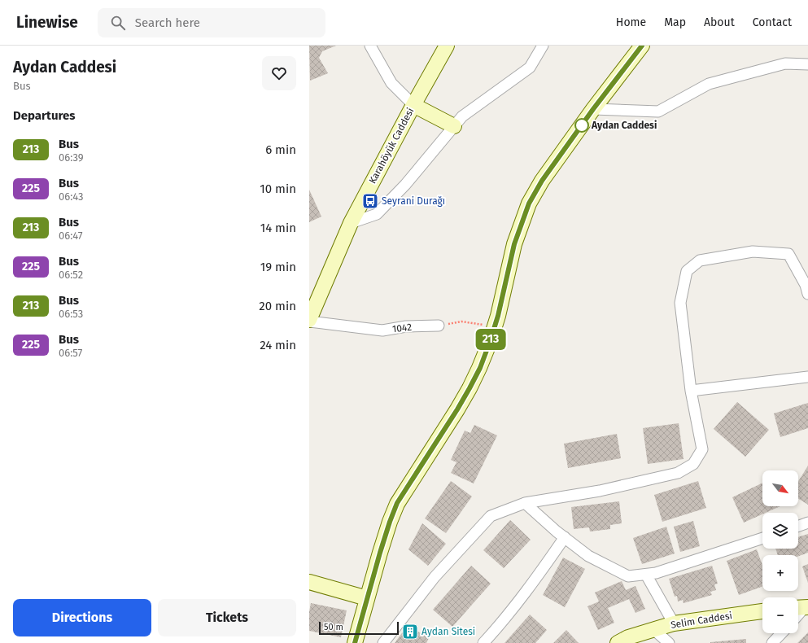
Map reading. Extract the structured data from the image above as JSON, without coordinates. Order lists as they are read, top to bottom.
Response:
{
  "streets": {
    "street": ["Karahöyük Caddesi", "1042", "Selim Caddesi"]
  },
  "crossings": [
    ["Karahöyük Caddesi", "1042"]
  ],
  "places": {
    "other": ["Aydan Caddesi"],
    "bus stop": ["Seyrani Durağı"],
    "building": ["Aydan Sitesi"]
  },
  "lines": ["bus line 213"],
  "scale_bar": "50 m",
  "north": "bottom right",
  "page": {
    "header": "Linewise",
    "search": "Search here",
    "nav": [
      "Home",
      "Map",
      "About",
      "Contact"
    ],
    "heading": [
      ["Aydan Caddesi", "Bus"],
      "Departures"
    ],
    "on_map": "213",
    "list": [
      {
        "mark": "213",
        "name": "Bus",
        "note": "06:39",
        "value": "6 min"
      },
      {
        "mark": "225",
        "name": "Bus",
        "note": "06:43",
        "value": "10 min"
      },
      {
        "mark": "213",
        "name": "Bus",
        "note": "06:47",
        "value": "14 min"
      },
      {
        "mark": "225",
        "name": "Bus",
        "note": "06:52",
        "value": "19 min"
      },
      {
        "mark": "213",
        "name": "Bus",
        "note": "06:53",
        "value": "20 min"
      },
      {
        "mark": "225",
        "name": "Bus",
        "note": "06:57",
        "value": "24 min"
      }
    ],
    "map_buttons": ["+", "−"],
    "buttons": ["Directions", "Tickets"],
    "scale": "50 m"
  }
}
